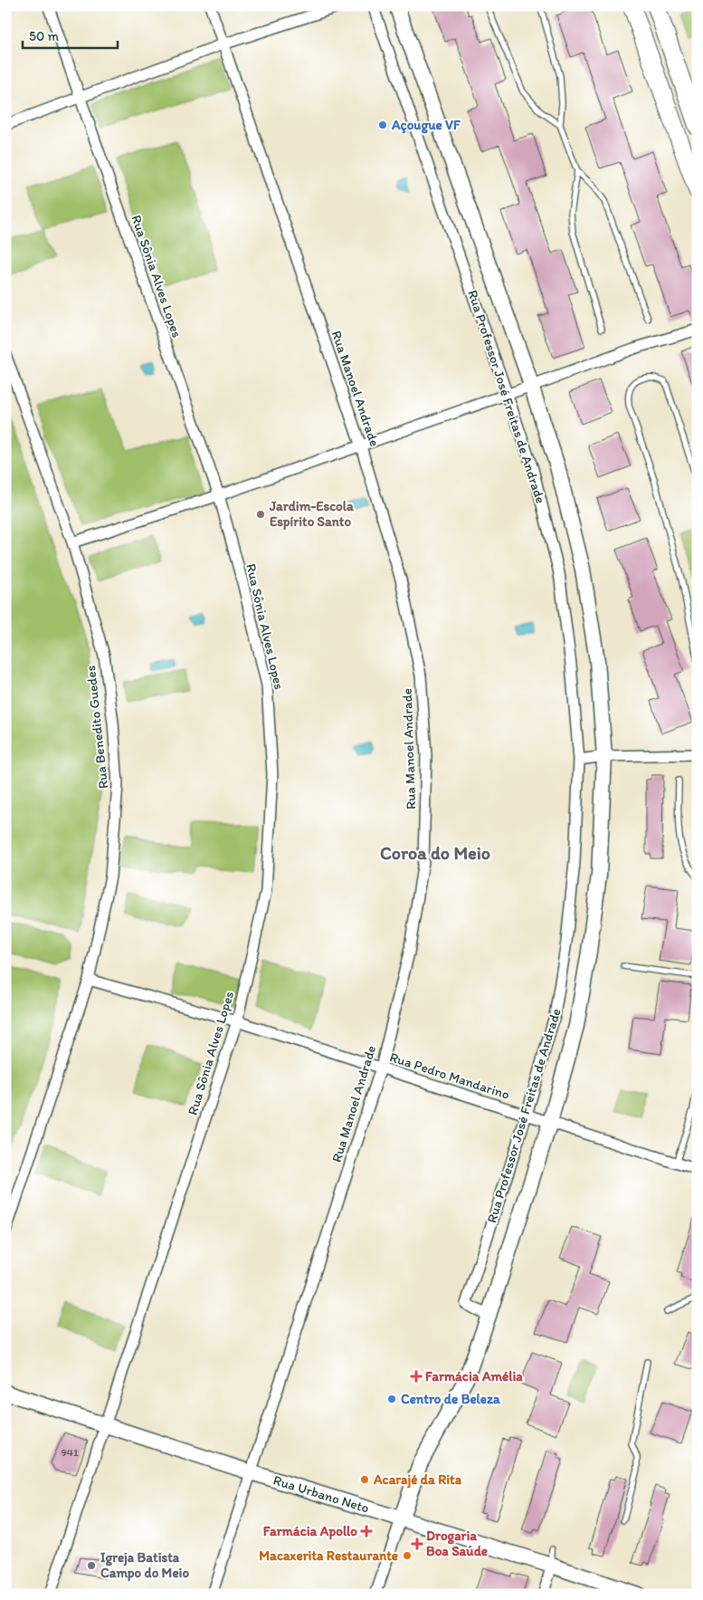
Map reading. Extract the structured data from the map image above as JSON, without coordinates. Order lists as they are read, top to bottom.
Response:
{
  "streets": {
    "street": [
      "Rua Sônia Alves Lopes",
      "Rua Manoel Andrade",
      "Rua Professor José Freitas de Andrade",
      "Rua Benedito Guedes",
      "Rua Pedro Mandarino",
      "Rua Urbano Neto"
    ]
  },
  "crossings": [
    ["Rua Sônia Alves Lopes", "Rua Pedro Mandarino"],
    ["Rua Sônia Alves Lopes", "Rua Urbano Neto"],
    ["Rua Manoel Andrade", "Rua Pedro Mandarino"],
    ["Rua Manoel Andrade", "Rua Urbano Neto"],
    ["Rua Professor José Freitas de Andrade", "Rua Pedro Mandarino"],
    ["Rua Professor José Freitas de Andrade", "Rua Urbano Neto"],
    ["Rua Benedito Guedes", "Rua Pedro Mandarino"]
  ],
  "districts": ["Coroa do Meio"],
  "places": {
    "other": [
      "Açougue VF",
      "Jardim-Escola Espírito Santo",
      "Centro de Beleza",
      "Acarajé da Rita",
      "Macaxerita Restaurante",
      "Igreja Batista Campo do Meio"
    ],
    "health": ["Farmácia Amélia", "Farmácia Apollo", "Drogaria Boa Saúde"]
  },
  "house_numbers": ["941"],
  "scale_bar": "50 m"
}
